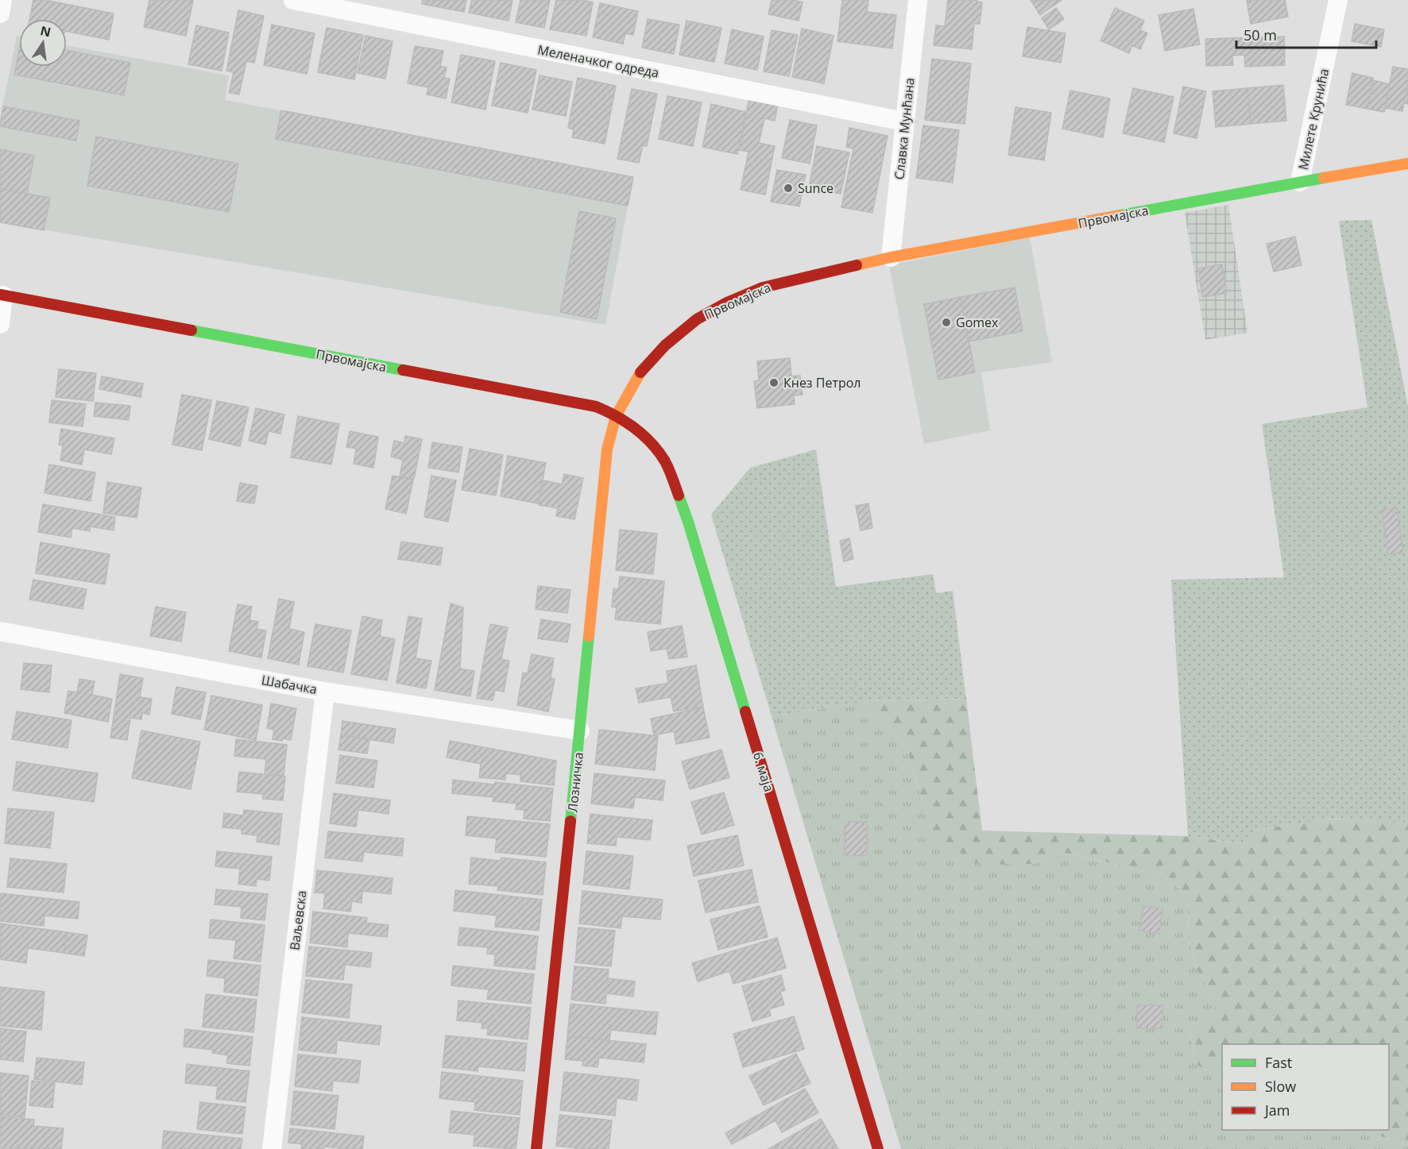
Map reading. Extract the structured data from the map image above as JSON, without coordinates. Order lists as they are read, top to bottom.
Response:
{
  "streets": {
    "street": [
      "Меленачког одреда",
      "Милете Крунића",
      "Славка Мунћана",
      "Првомајска",
      "Шабачка",
      "6. маја",
      "Лозничка",
      "Ваљевска"
    ]
  },
  "crossings": [
    ["Меленачког одреда", "Славка Мунћана"],
    ["Милете Крунића", "Првомајска"],
    ["Славка Мунћана", "Првомајска"],
    ["Првомајска", "6. маја"],
    ["Првомајска", "Лозничка"],
    ["Шабачка", "Лозничка"],
    ["Шабачка", "Ваљевска"],
    ["6. маја", "Лозничка"]
  ],
  "places": ["Sunce", "Gomex", "Кнез Петрол"],
  "legend": ["Fast", "Slow", "Jam"],
  "scale_bar": "50 m",
  "north": "top"
}
